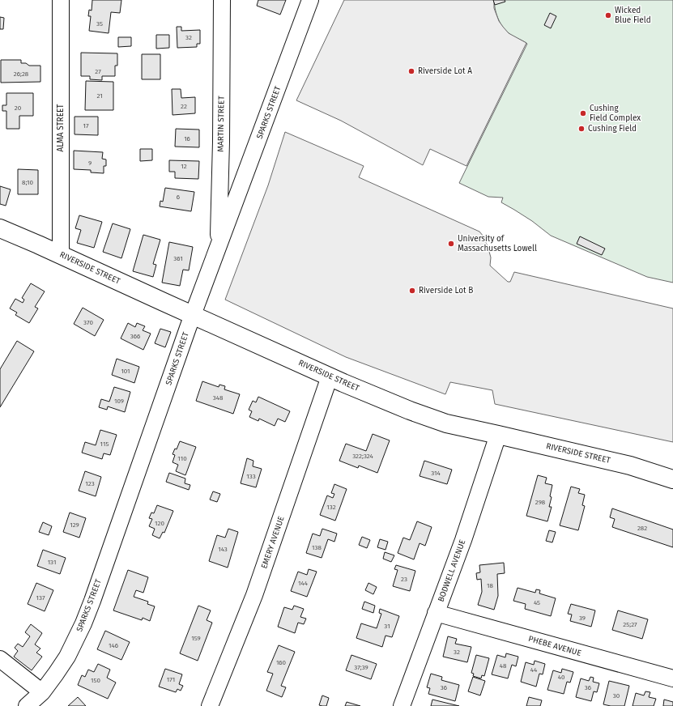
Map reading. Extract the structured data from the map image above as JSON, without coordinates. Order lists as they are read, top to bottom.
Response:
{
  "streets": {
    "main road": ["RIVERSIDE STREET"],
    "street": [
      "SPARKS STREET",
      "MARTIN STREET",
      "ALMA STREET",
      "EMERY AVENUE",
      "BODWELL AVENUE",
      "PHEBE AVENUE"
    ]
  },
  "crossings": [
    ["SPARKS STREET", "MARTIN STREET"],
    ["SPARKS STREET", "RIVERSIDE STREET"],
    ["ALMA STREET", "RIVERSIDE STREET"],
    ["RIVERSIDE STREET", "EMERY AVENUE"],
    ["RIVERSIDE STREET", "BODWELL AVENUE"],
    ["BODWELL AVENUE", "PHEBE AVENUE"]
  ],
  "places": [
    "Wicked Blue Field",
    "Riverside Lot A",
    "Cushing Field Complex",
    "Cushing Field",
    "University of Massachusetts Lowell",
    "Riverside Lot B"
  ],
  "house_numbers": [
    "35",
    "32",
    "27",
    "26;28",
    "21",
    "22",
    "20",
    "17",
    "16",
    "9",
    "12",
    "8;10",
    "6",
    "361",
    "370",
    "366",
    "101",
    "348",
    "109",
    "115",
    "322;324",
    "110",
    "314",
    "133",
    "123",
    "298",
    "132",
    "120",
    "129",
    "282",
    "138",
    "143",
    "131",
    "23",
    "144",
    "18",
    "137",
    "45",
    "39",
    "25;27",
    "31",
    "159",
    "146",
    "32",
    "160",
    "48",
    "37;39",
    "44",
    "40",
    "171",
    "150",
    "36",
    "36",
    "30"
  ]
}
